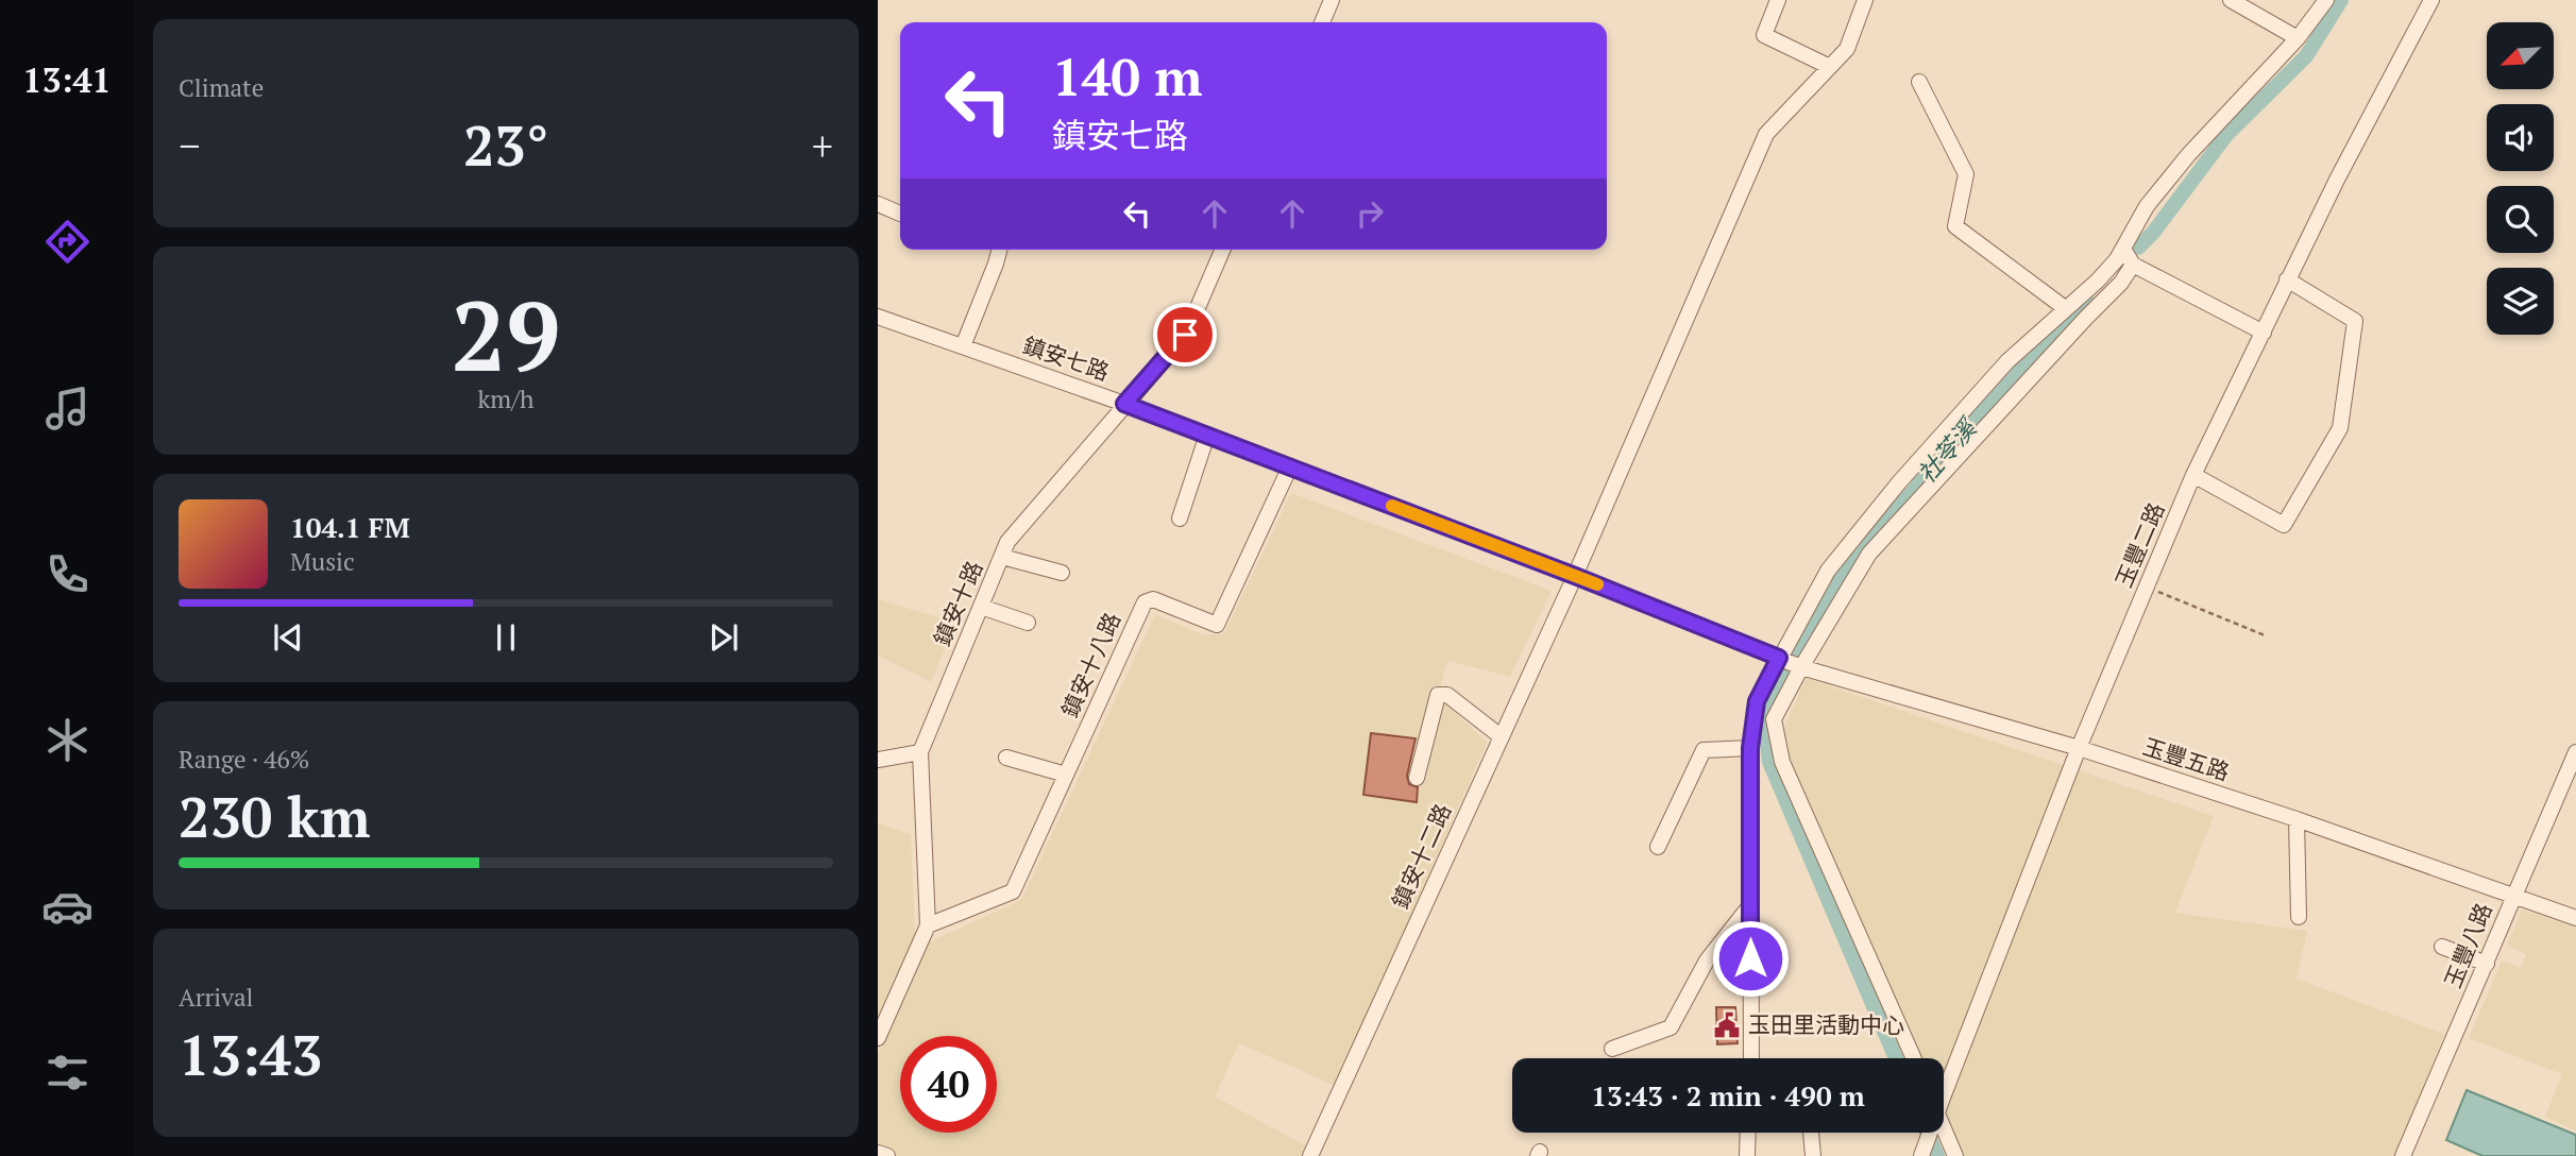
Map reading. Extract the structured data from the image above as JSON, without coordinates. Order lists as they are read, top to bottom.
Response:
{
  "streets": {
    "street": [
      "鎮安七路",
      "玉豐二路",
      "鎮安十路",
      "鎮安十八路",
      "玉豐五路",
      "鎮安十二路",
      "玉豐八路"
    ]
  },
  "crossings": [
    ["鎮安七路", "鎮安十路"],
    ["鎮安七路", "鎮安十八路"],
    ["鎮安七路", "玉豐五路"],
    ["鎮安七路", "鎮安十二路"],
    ["玉豐二路", "玉豐五路"],
    ["鎮安十路", "鎮安十八路"],
    ["玉豐五路", "玉豐八路"]
  ],
  "water": ["社苓溪"],
  "places": {
    "public building": ["玉田里活動中心"]
  },
  "north": "bottom left",
  "page": {
    "tabs": "13:41",
    "tile": [
      "Climate",
      ["29", "km/h"],
      ["Range · 46%", "230 km"],
      ["Arrival", "13:43"]
    ],
    "turn": ["140 m", "鎮安七路"],
    "heat": ["−", "23°", "+"],
    "song": ["104.1 FM", "Music"],
    "limit": "40",
    "trip": "13:43 · 2 min · 490 m"
  }
}
